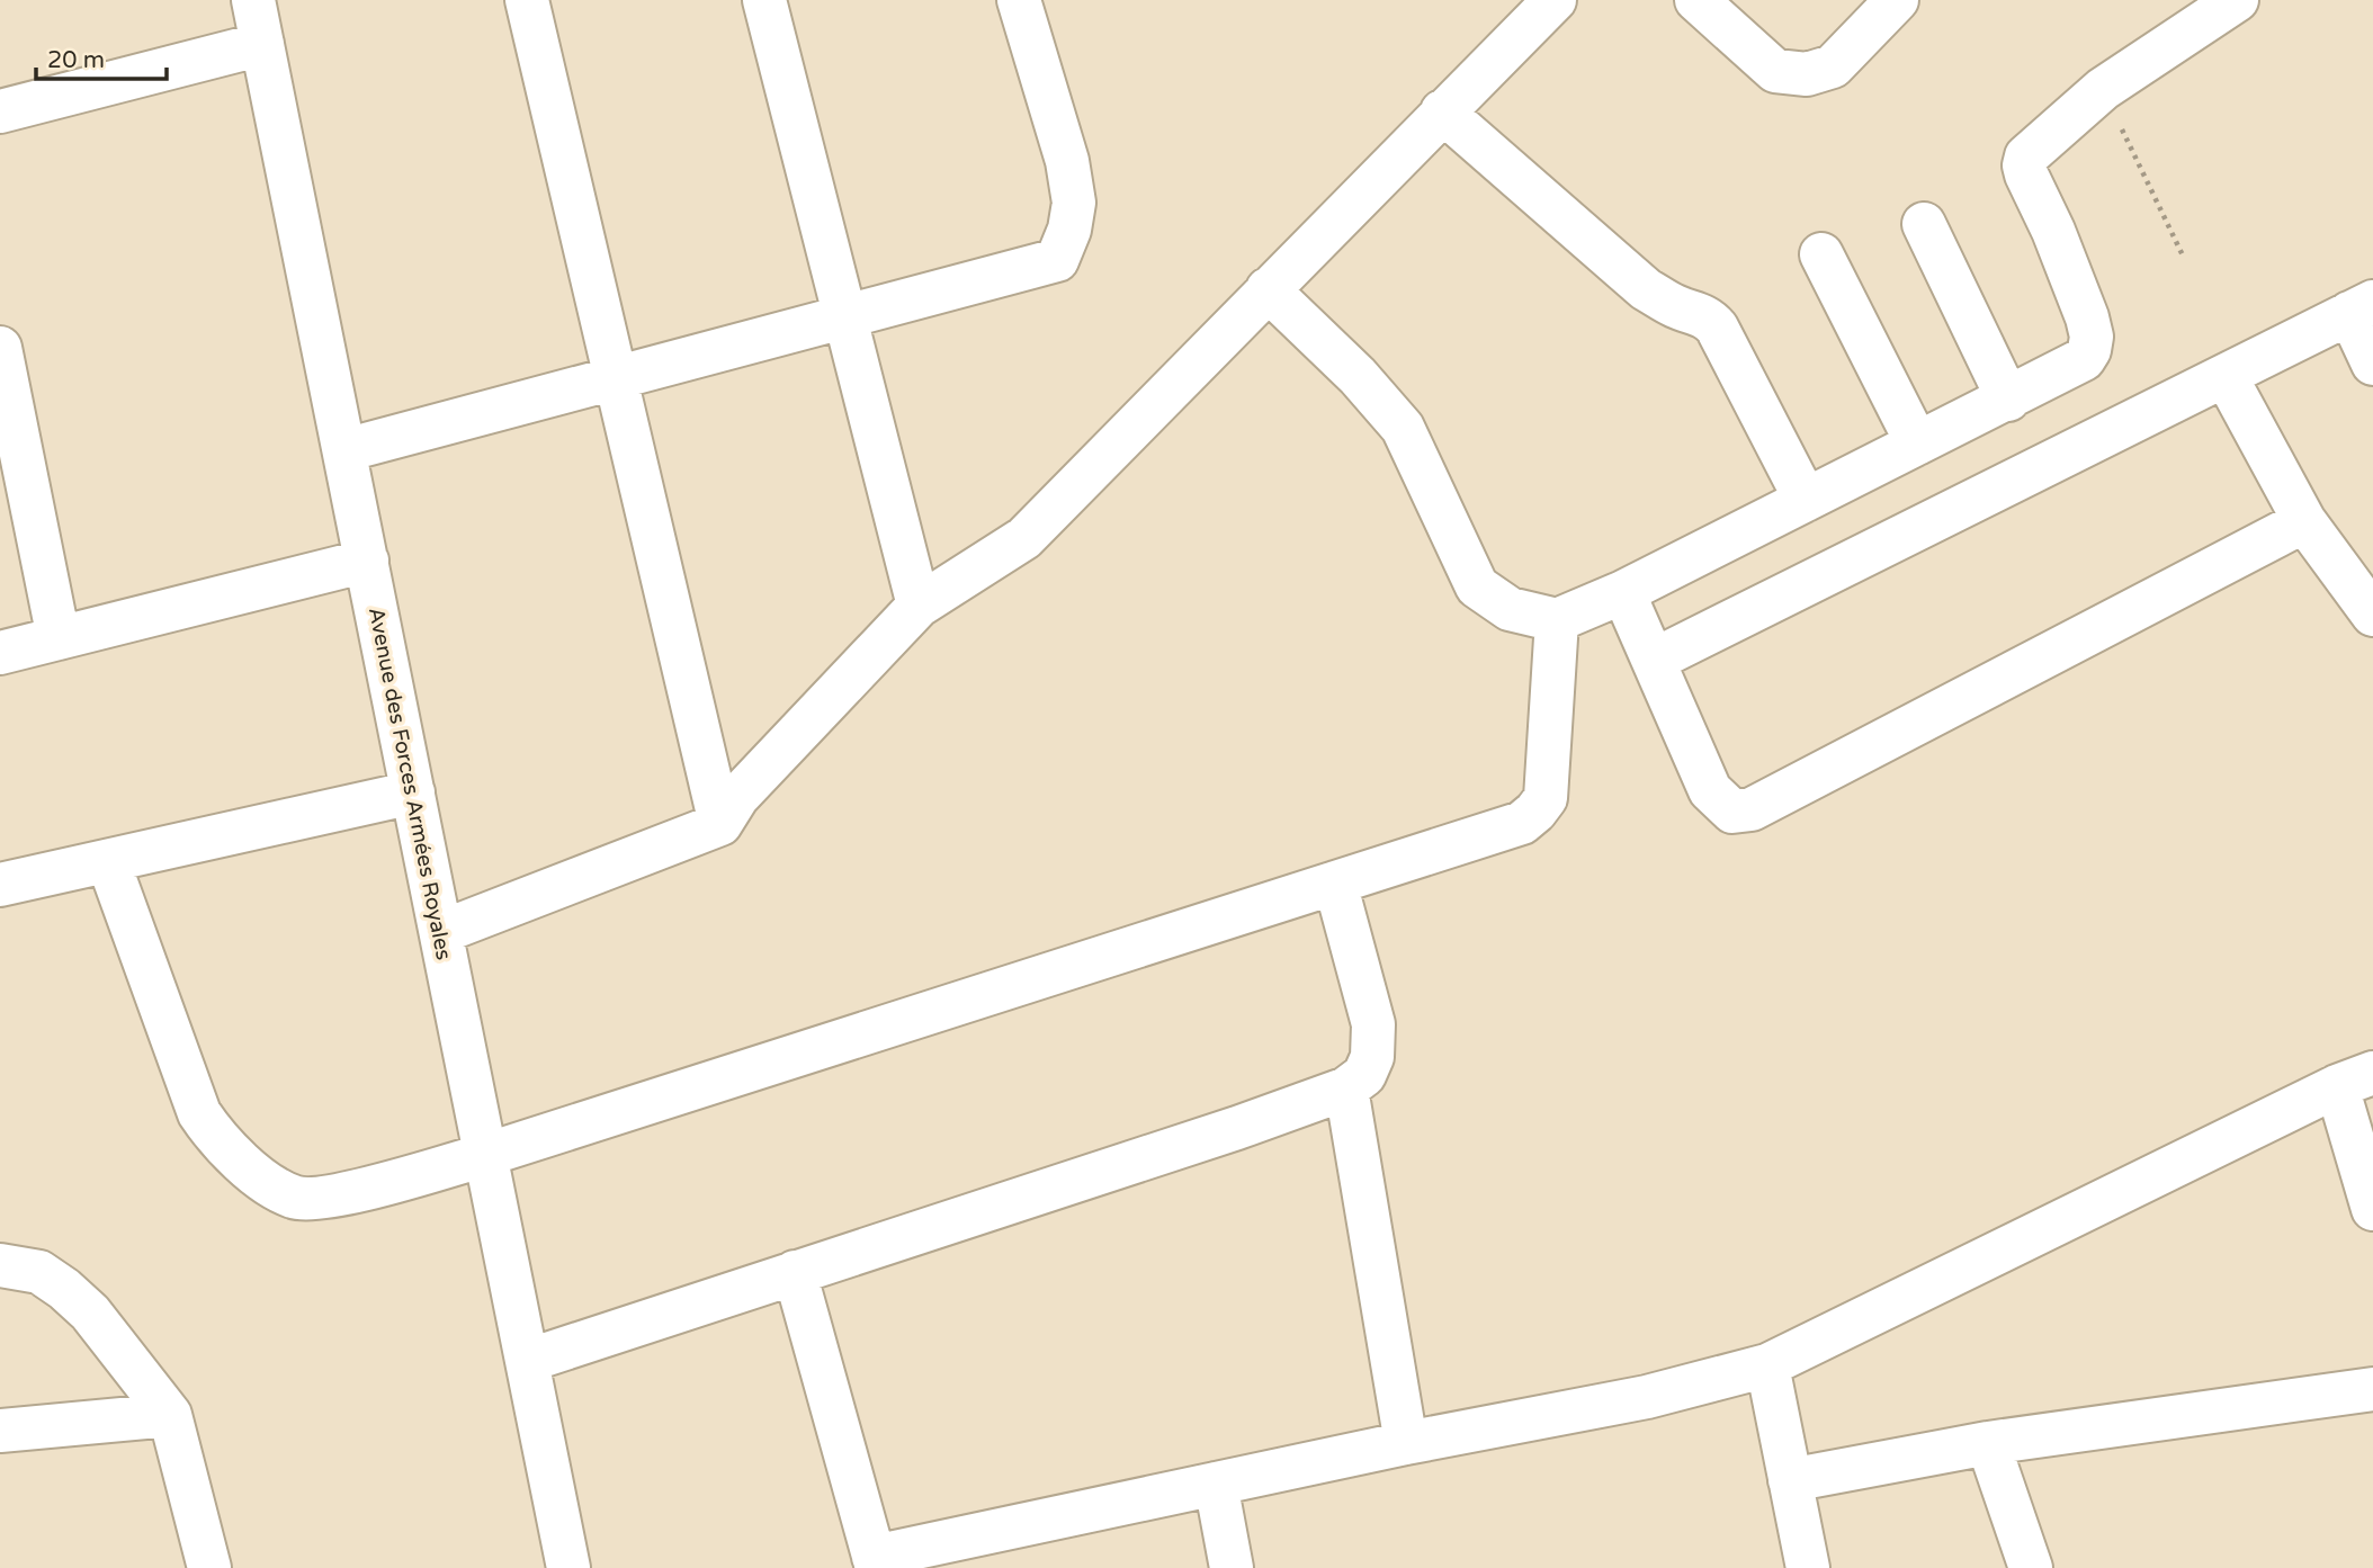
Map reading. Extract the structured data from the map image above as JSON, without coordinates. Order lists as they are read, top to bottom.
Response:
{
  "streets": {
    "street": ["Avenue des Forces Armées Royales"]
  },
  "scale_bar": "20 m"
}
